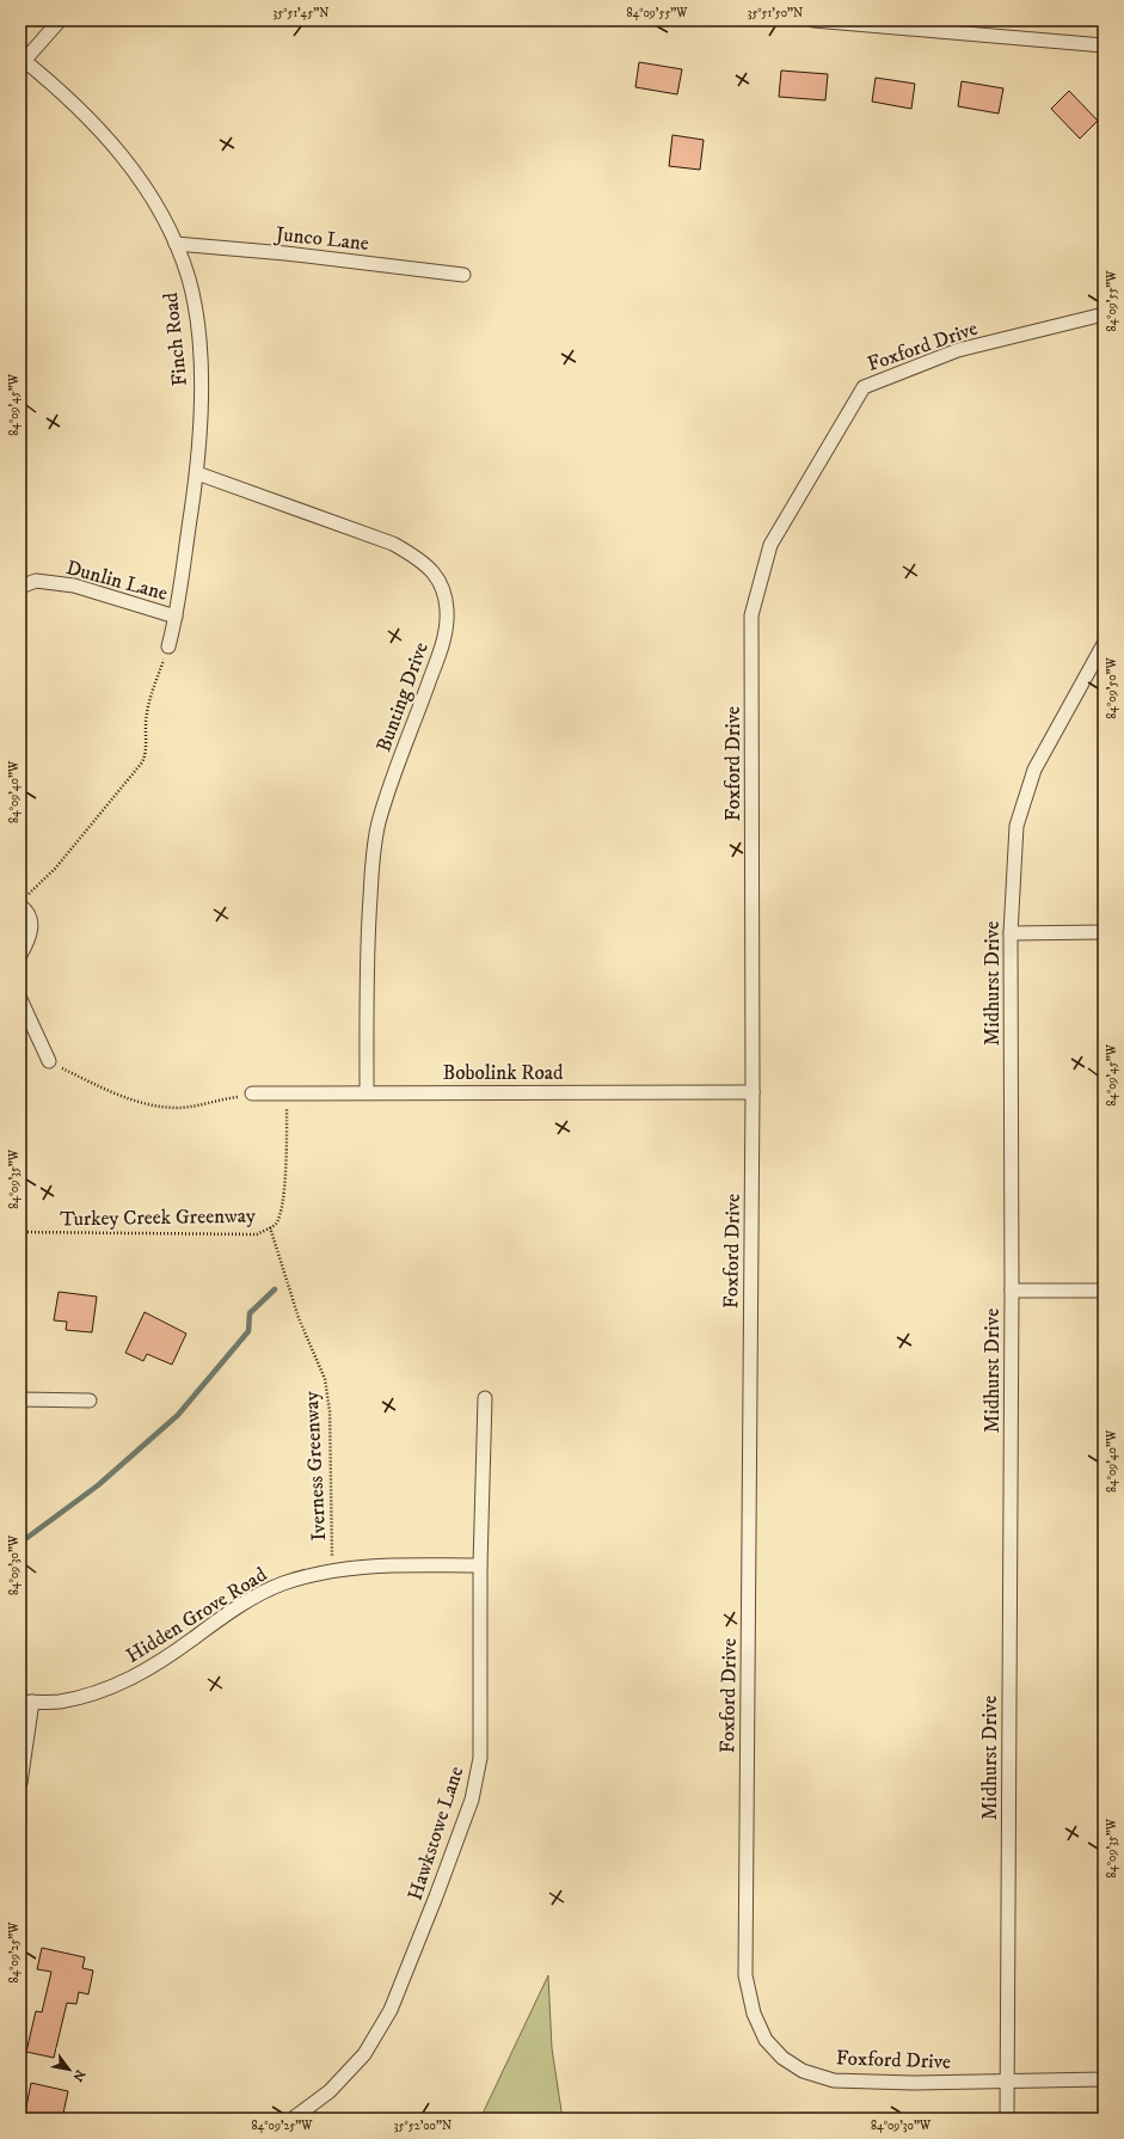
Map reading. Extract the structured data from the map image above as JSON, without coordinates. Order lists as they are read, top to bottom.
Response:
{
  "streets": {
    "street": [
      "Junco Lane",
      "Finch Road",
      "Foxford Drive",
      "Dunlin Lane",
      "Bunting Drive",
      "Midhurst Drive",
      "Bobolink Road",
      "Hidden Grove Road",
      "Hawkstowe Lane"
    ],
    "path": ["Turkey Creek Greenway", "Iverness Greenway"]
  },
  "crossings": [
    ["Junco Lane", "Finch Road"],
    ["Finch Road", "Dunlin Lane"],
    ["Finch Road", "Bunting Drive"],
    ["Foxford Drive", "Midhurst Drive"],
    ["Foxford Drive", "Bobolink Road"],
    ["Bunting Drive", "Bobolink Road"],
    ["Bobolink Road", "Turkey Creek Greenway"],
    ["Turkey Creek Greenway", "Iverness Greenway"],
    ["Iverness Greenway", "Hidden Grove Road"],
    ["Hidden Grove Road", "Hawkstowe Lane"]
  ],
  "north": "bottom right",
  "coordinates": [
    "35°51'45\"N",
    "84°09'55\"W",
    "35°51'50\"N",
    "84°09'45\"W",
    "84°09'50\"W",
    "84°09'40\"W",
    "84°09'35\"W",
    "84°09'30\"W",
    "84°09'25\"W",
    "35°52'00\"N"
  ]
}
